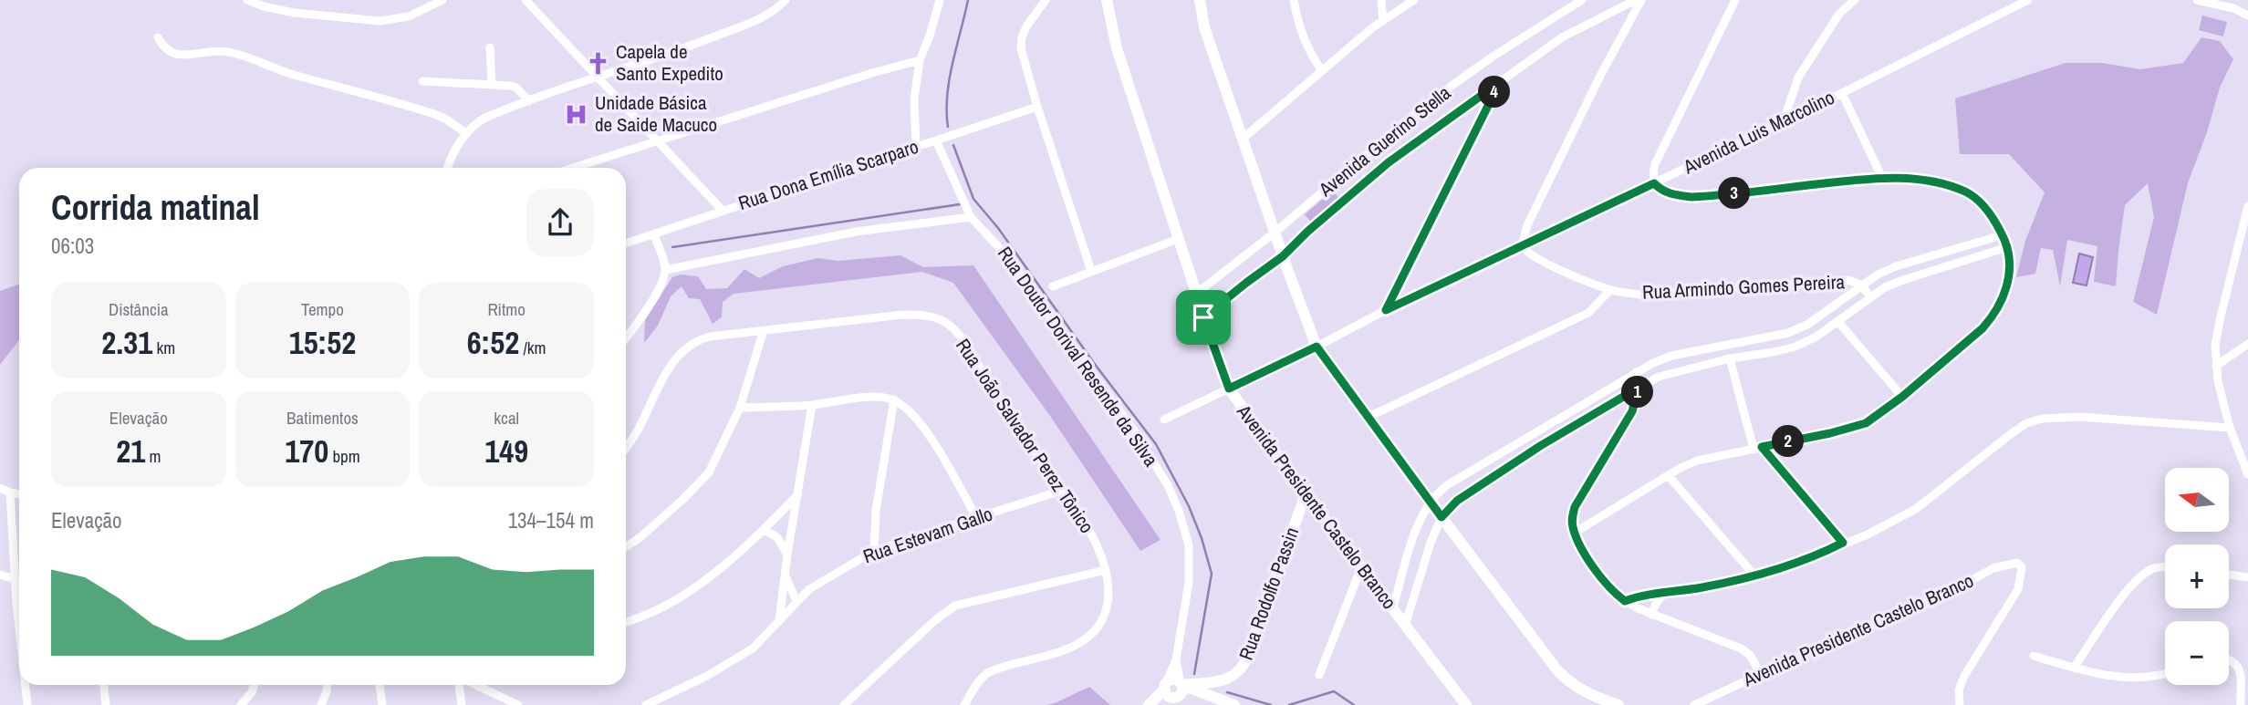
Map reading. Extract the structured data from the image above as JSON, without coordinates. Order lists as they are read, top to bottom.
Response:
{
  "streets": {
    "street": [
      "Avenida Luis Marcolino",
      "Avenida Guerino Stella",
      "Rua Dona Emília Scarparo",
      "Rua Armindo Gomes Pereira",
      "Rua Doutor Dorival Resende da Silva",
      "Rua João Salvador Perez Tônico",
      "Avenida Presidente Castelo Branco",
      "Rua Estevam Gallo",
      "Rua Rodolfo Passin"
    ]
  },
  "crossings": [
    ["Avenida Luis Marcolino", "Rua Armindo Gomes Pereira"],
    ["Avenida Luis Marcolino", "Avenida Presidente Castelo Branco"],
    ["Avenida Guerino Stella", "Avenida Presidente Castelo Branco"],
    ["Rua Dona Emília Scarparo", "Rua Doutor Dorival Resende da Silva"],
    ["Rua Doutor Dorival Resende da Silva", "Rua Rodolfo Passin"],
    ["Rua João Salvador Perez Tônico", "Rua Estevam Gallo"],
    ["Avenida Presidente Castelo Branco", "Rua Rodolfo Passin"]
  ],
  "places": {
    "church": ["Capela de Santo Expedito"],
    "hospital": ["Unidade Básica de Saide Macuco"]
  },
  "north": "left",
  "page": {
    "pins": [
      "4",
      "3",
      "1",
      "2"
    ],
    "heading": ["Corrida matinal", "06:03"],
    "stats": [
      ["Distância", "2.31 km"],
      ["Tempo", "15:52"],
      ["Ritmo", "6:52 /km"],
      ["Elevação", "21 m"],
      ["Batimentos", "170 bpm"],
      ["kcal", "149"]
    ],
    "map_buttons": ["+", "−"],
    "chart": ["Elevação", "134–154 m"]
  }
}
